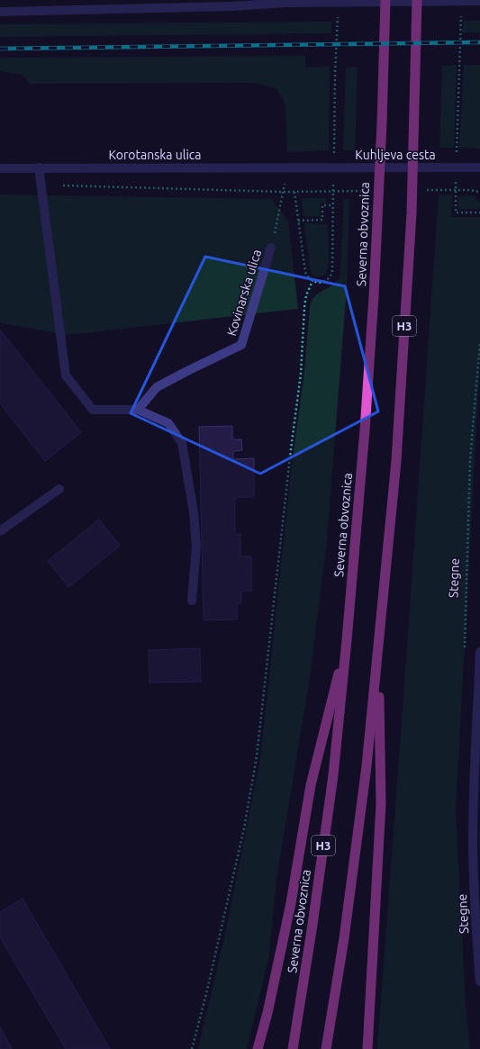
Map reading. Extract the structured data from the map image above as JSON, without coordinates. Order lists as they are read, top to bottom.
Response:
{
  "streets": {
    "highway": ["Severna obvoznica", "H3"],
    "street": [
      "Korotanska ulica",
      "Kuhljeva cesta",
      "Kovinarska ulica",
      "Stegne"
    ]
  },
  "crossings": [
    ["Korotanska ulica", "Kuhljeva cesta"],
    ["Korotanska ulica", "Kovinarska ulica"]
  ]
}
